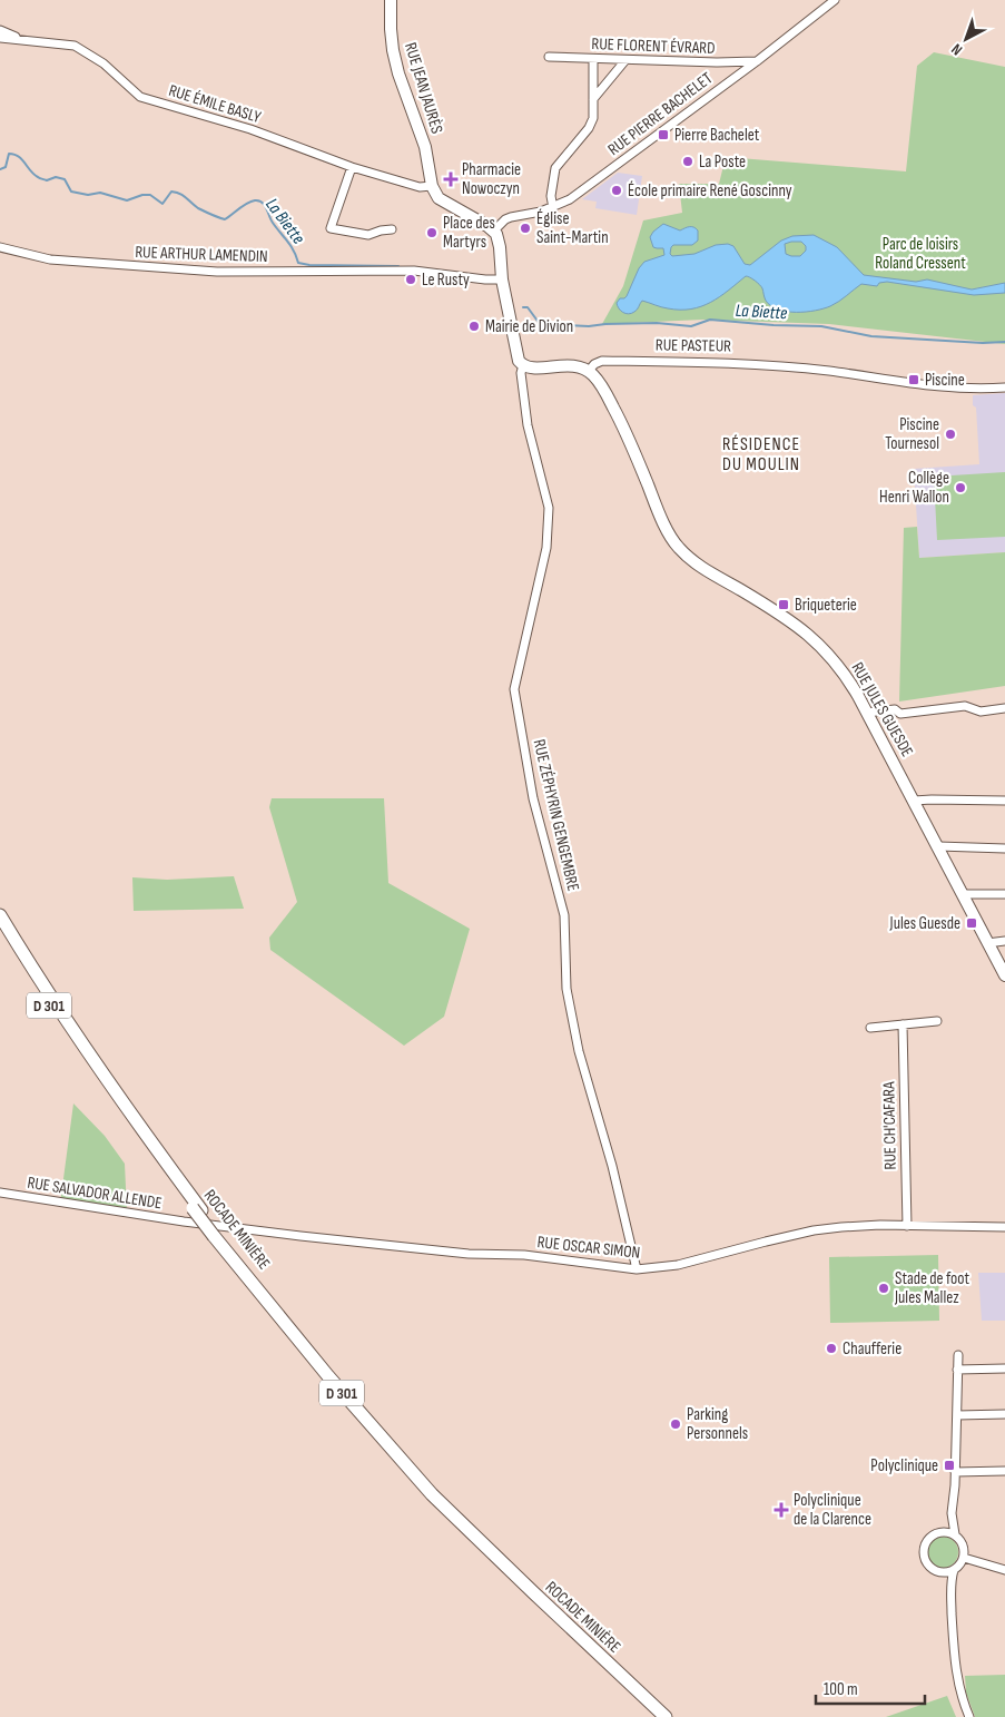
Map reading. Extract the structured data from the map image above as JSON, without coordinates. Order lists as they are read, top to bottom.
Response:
{
  "streets": {
    "highway": ["D 301", "ROCADE MINIÈRE"],
    "main road": ["RUE JEAN JAURÈS", "RUE JULES GUESDE"],
    "street": [
      "RUE FLORENT ÉVRARD",
      "RUE ÉMILE BASLY",
      "RUE PIERRE BACHELET",
      "RUE ARTHUR LAMENDIN",
      "RUE PASTEUR",
      "RUE ZÉPHYRIN GENGEMBRE",
      "RUE CH'CAFARA",
      "RUE SALVADOR ALLENDE",
      "RUE OSCAR SIMON"
    ]
  },
  "crossings": [
    ["RUE FLORENT ÉVRARD", "RUE PIERRE BACHELET"],
    ["RUE JEAN JAURÈS", "RUE ÉMILE BASLY"],
    ["RUE PASTEUR", "RUE JULES GUESDE"],
    ["RUE ZÉPHYRIN GENGEMBRE", "RUE OSCAR SIMON"],
    ["RUE CH'CAFARA", "RUE OSCAR SIMON"],
    ["RUE SALVADOR ALLENDE", "RUE OSCAR SIMON"]
  ],
  "districts": ["RÉSIDENCE DU MOULIN"],
  "water": ["La Biette"],
  "parks": ["Parc de loisirs Roland Cressent"],
  "places": {
    "transit": [
      "Pierre Bachelet",
      "Piscine",
      "Briqueterie",
      "Jules Guesde",
      "Polyclinique"
    ],
    "other": [
      "La Poste",
      "École primaire René Goscinny",
      "Église Saint-Martin",
      "Place des Martyrs",
      "Le Rusty",
      "Mairie de Divion",
      "Piscine Tournesol",
      "Collège Henri Wallon",
      "Stade de foot Jules Mallez",
      "Chaufferie",
      "Parking Personnels"
    ],
    "health": ["Pharmacie Nowoczyn", "Polyclinique de la Clarence"]
  },
  "scale_bar": "100 m",
  "north": "bottom left"
}
